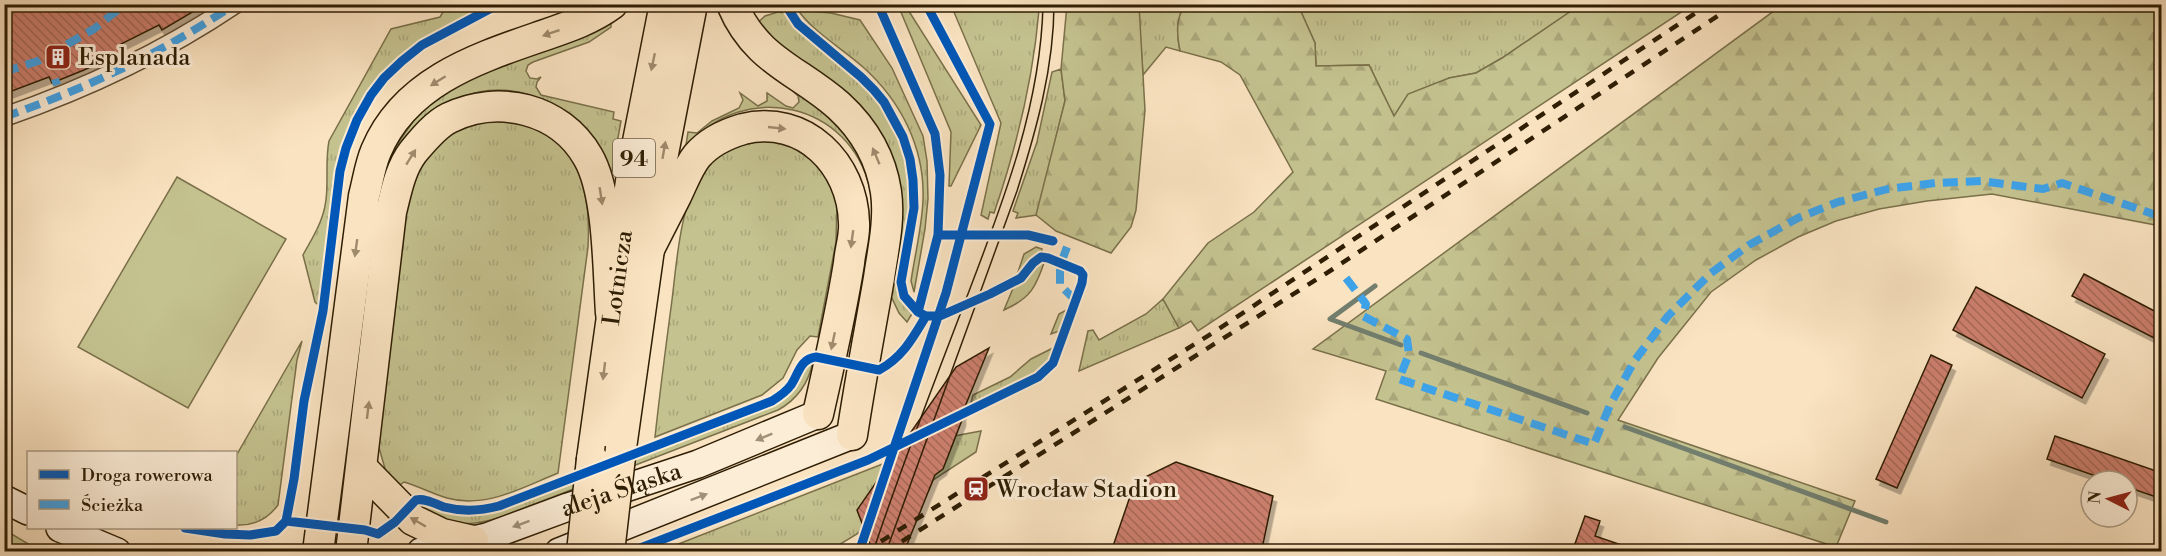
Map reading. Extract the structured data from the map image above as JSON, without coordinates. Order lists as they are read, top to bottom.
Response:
{
  "streets": {
    "main road": ["94", "Lotnicza"],
    "street": ["aleja Śląska"]
  },
  "places": {
    "building": ["Esplanada"],
    "station": ["Wrocław Stadion"]
  },
  "legend": ["Droga rowerowa", "Ścieżka"],
  "north": "left"
}
